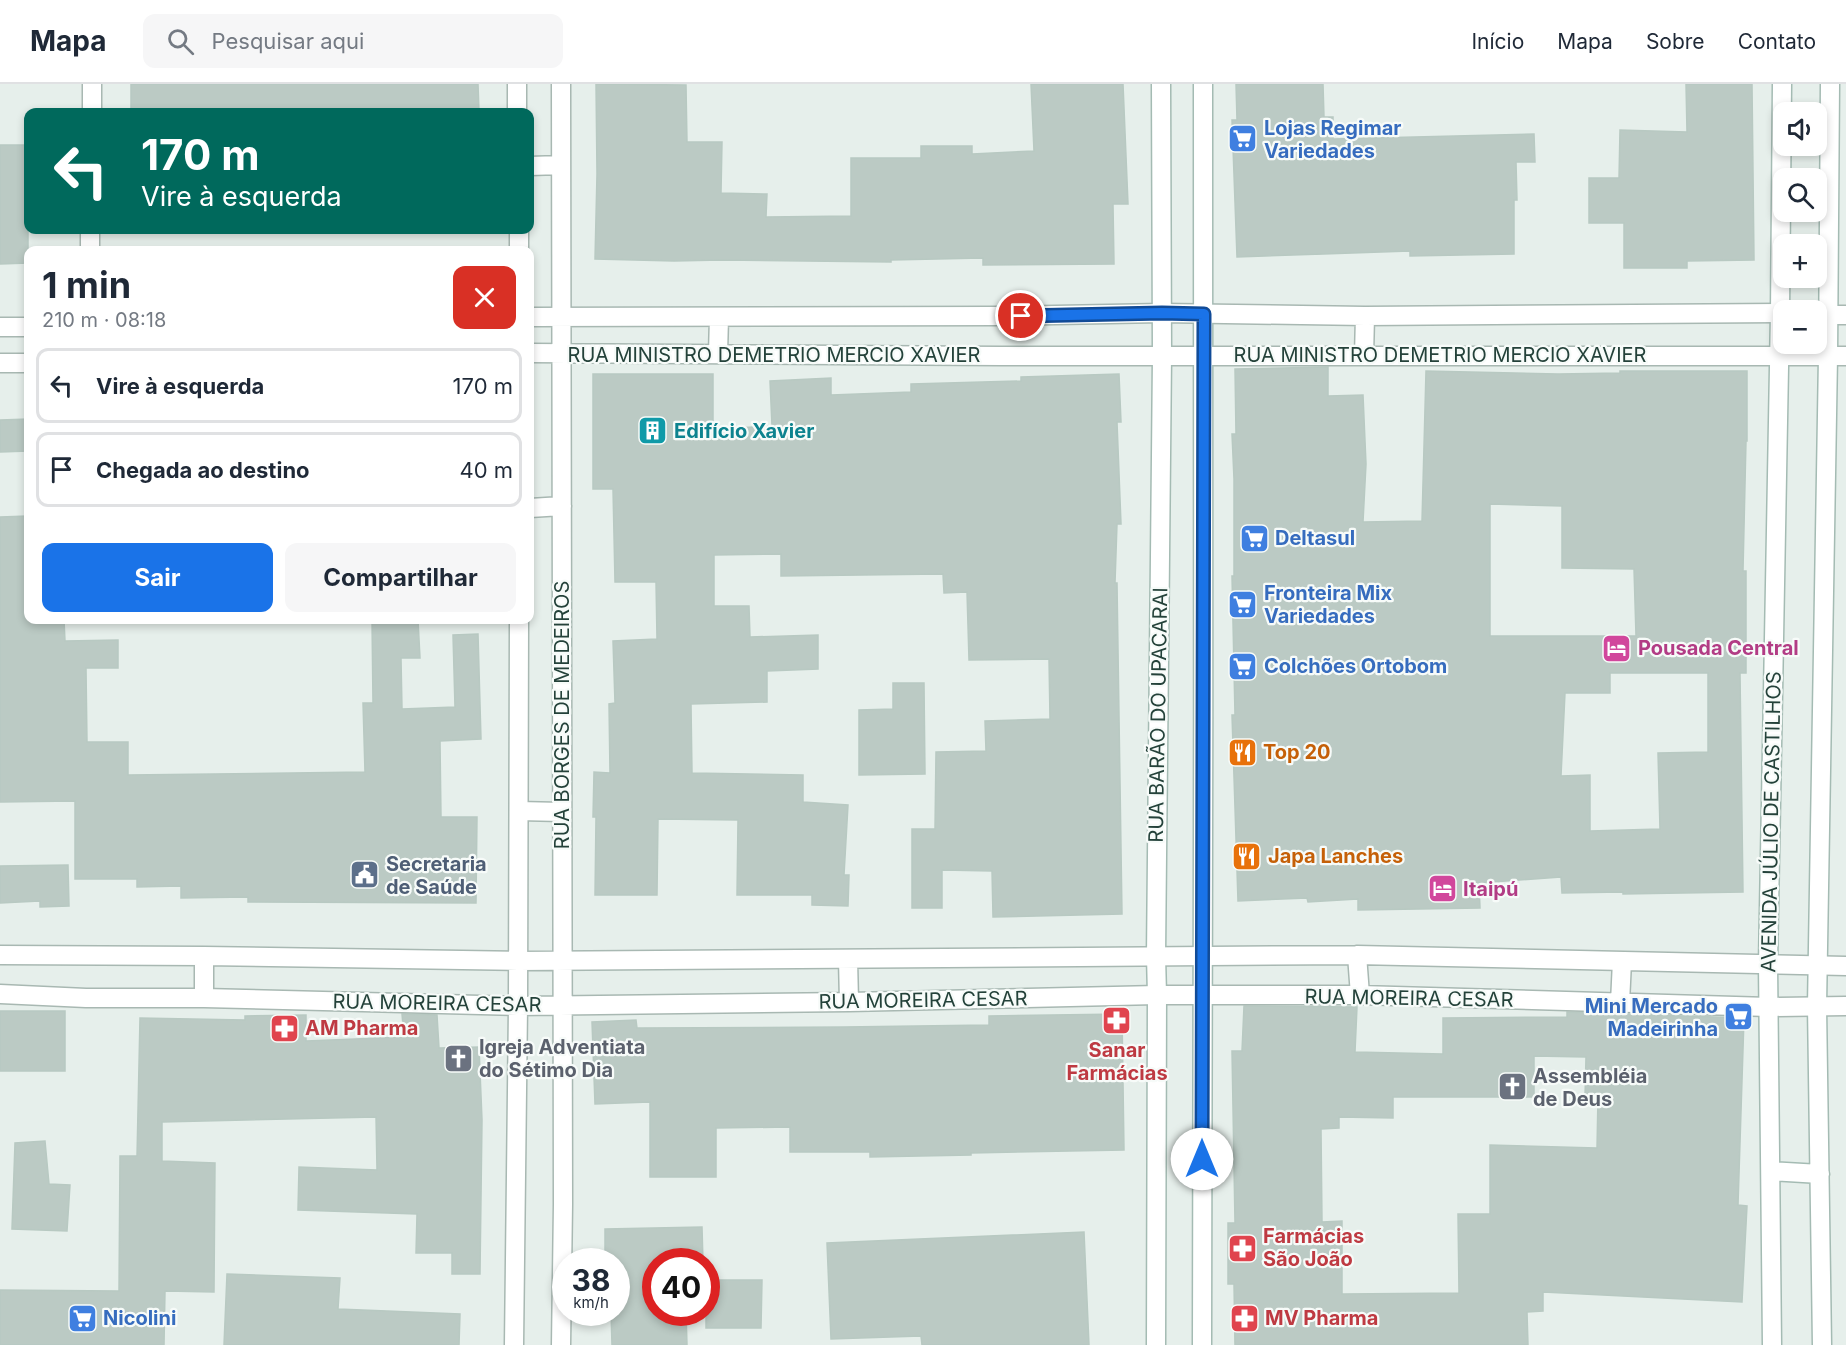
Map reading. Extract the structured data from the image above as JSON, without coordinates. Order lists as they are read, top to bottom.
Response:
{
  "streets": {
    "street": [
      "RUA MINISTRO DEMETRIO MERCIO XAVIER",
      "RUA BORGES DE MEDEIROS",
      "RUA BARÃO DO UPACARAI",
      "AVENIDA JÚLIO DE CASTILHOS",
      "RUA MOREIRA CESAR"
    ]
  },
  "crossings": [
    ["RUA MINISTRO DEMETRIO MERCIO XAVIER", "RUA BORGES DE MEDEIROS"],
    ["RUA MINISTRO DEMETRIO MERCIO XAVIER", "RUA BARÃO DO UPACARAI"],
    ["RUA MINISTRO DEMETRIO MERCIO XAVIER", "AVENIDA JÚLIO DE CASTILHOS"],
    ["RUA BORGES DE MEDEIROS", "RUA MOREIRA CESAR"],
    ["RUA BARÃO DO UPACARAI", "RUA MOREIRA CESAR"],
    ["AVENIDA JÚLIO DE CASTILHOS", "RUA MOREIRA CESAR"]
  ],
  "places": {
    "supermarket": [
      "Lojas Regimar Variedades",
      "Deltasul",
      "Fronteira Mix Variedades",
      "Colchões Ortobom",
      "Mini Mercado Madeirinha",
      "Nicolini"
    ],
    "building": ["Edifício Xavier"],
    "hotel": ["Pousada Central", "Itaipú"],
    "restaurant": ["Top 20", "Japa Lanches"],
    "public building": ["Secretaria de Saúde"],
    "pharmacy": [
      "Sanar Farmácias",
      "AM Pharma",
      "Farmácias São João",
      "MV Pharma"
    ],
    "church": ["Igreja Adventiata do Sétimo Dia", "Assembléia de Deus"]
  },
  "page": {
    "header": "Mapa",
    "search": "Pesquisar aqui",
    "nav": [
      "Início",
      "Mapa",
      "Sobre",
      "Contato"
    ],
    "map_buttons": ["+", "−"],
    "turn": ["170 m", "Vire à esquerda"],
    "heading": ["1 min", "210 m · 08:18"],
    "list": [
      {
        "name": "Vire à esquerda",
        "value": "170 m"
      },
      {
        "name": "Chegada ao destino",
        "value": "40 m"
      }
    ],
    "buttons": ["Sair", "Compartilhar"],
    "speed": "38 km/h",
    "limit": "40"
  }
}
